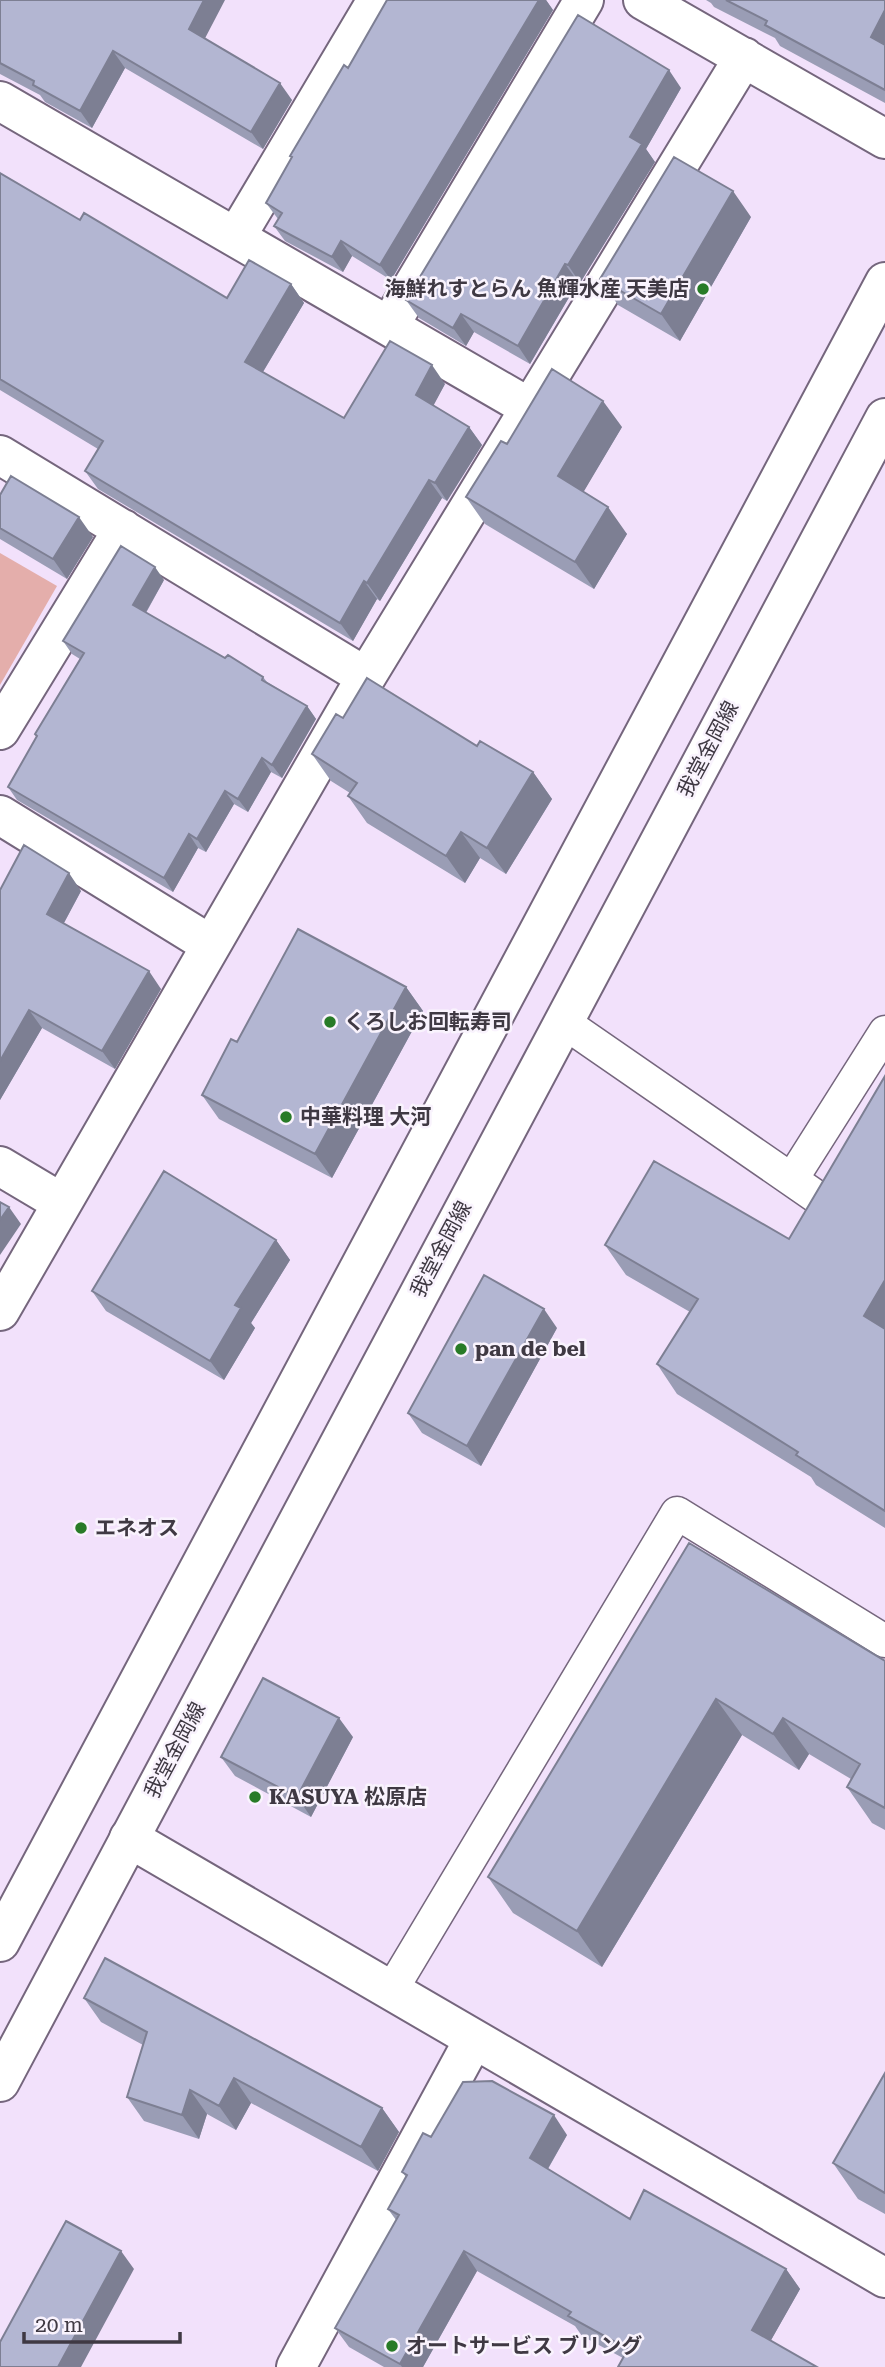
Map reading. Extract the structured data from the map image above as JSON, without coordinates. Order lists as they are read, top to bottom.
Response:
{
  "streets": {
    "street": ["我堂金岡線"]
  },
  "places": [
    "海鮮れすとらん 魚輝水産 天美店",
    "くろしお回転寿司",
    "中華料理 大河",
    "pan de bel",
    "エネオス",
    "KASUYA 松原店",
    "オートサービス ブリング"
  ],
  "scale_bar": "20 m"
}
